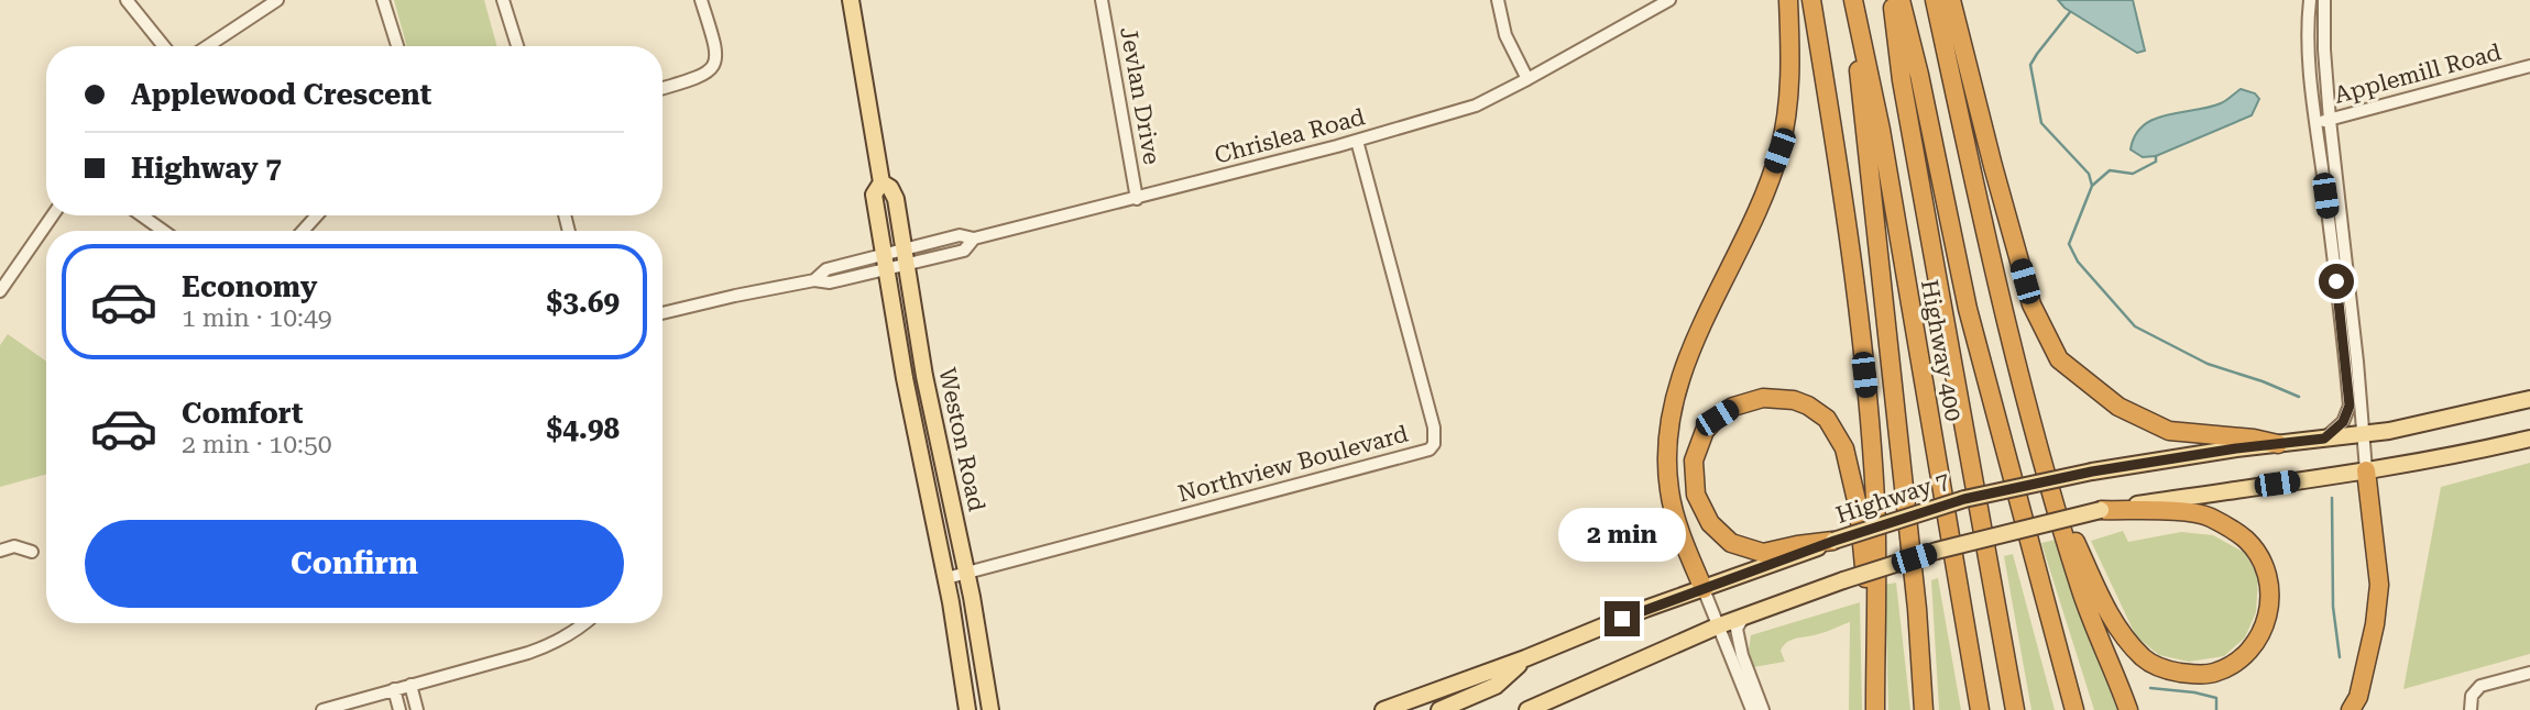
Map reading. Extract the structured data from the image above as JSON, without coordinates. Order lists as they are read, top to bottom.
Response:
{
  "streets": {
    "highway": ["Highway 400"],
    "main road": ["Weston Road", "Highway 7"],
    "street": [
      "Applemill Road",
      "Jevlan Drive",
      "Chrislea Road",
      "Northview Boulevard"
    ]
  },
  "crossings": [
    ["Jevlan Drive", "Chrislea Road"],
    ["Chrislea Road", "Weston Road"],
    ["Chrislea Road", "Northview Boulevard"],
    ["Weston Road", "Northview Boulevard"]
  ],
  "page": {
    "banner": ["Applewood Crescent", "Highway 7"],
    "list": [
      {
        "name": "Economy",
        "note": "1 min · 10:49",
        "value": "$3.69"
      },
      {
        "name": "Comfort",
        "note": "2 min · 10:50",
        "value": "$4.98"
      }
    ],
    "buttons": "Confirm",
    "bubble": "2 min"
  }
}
